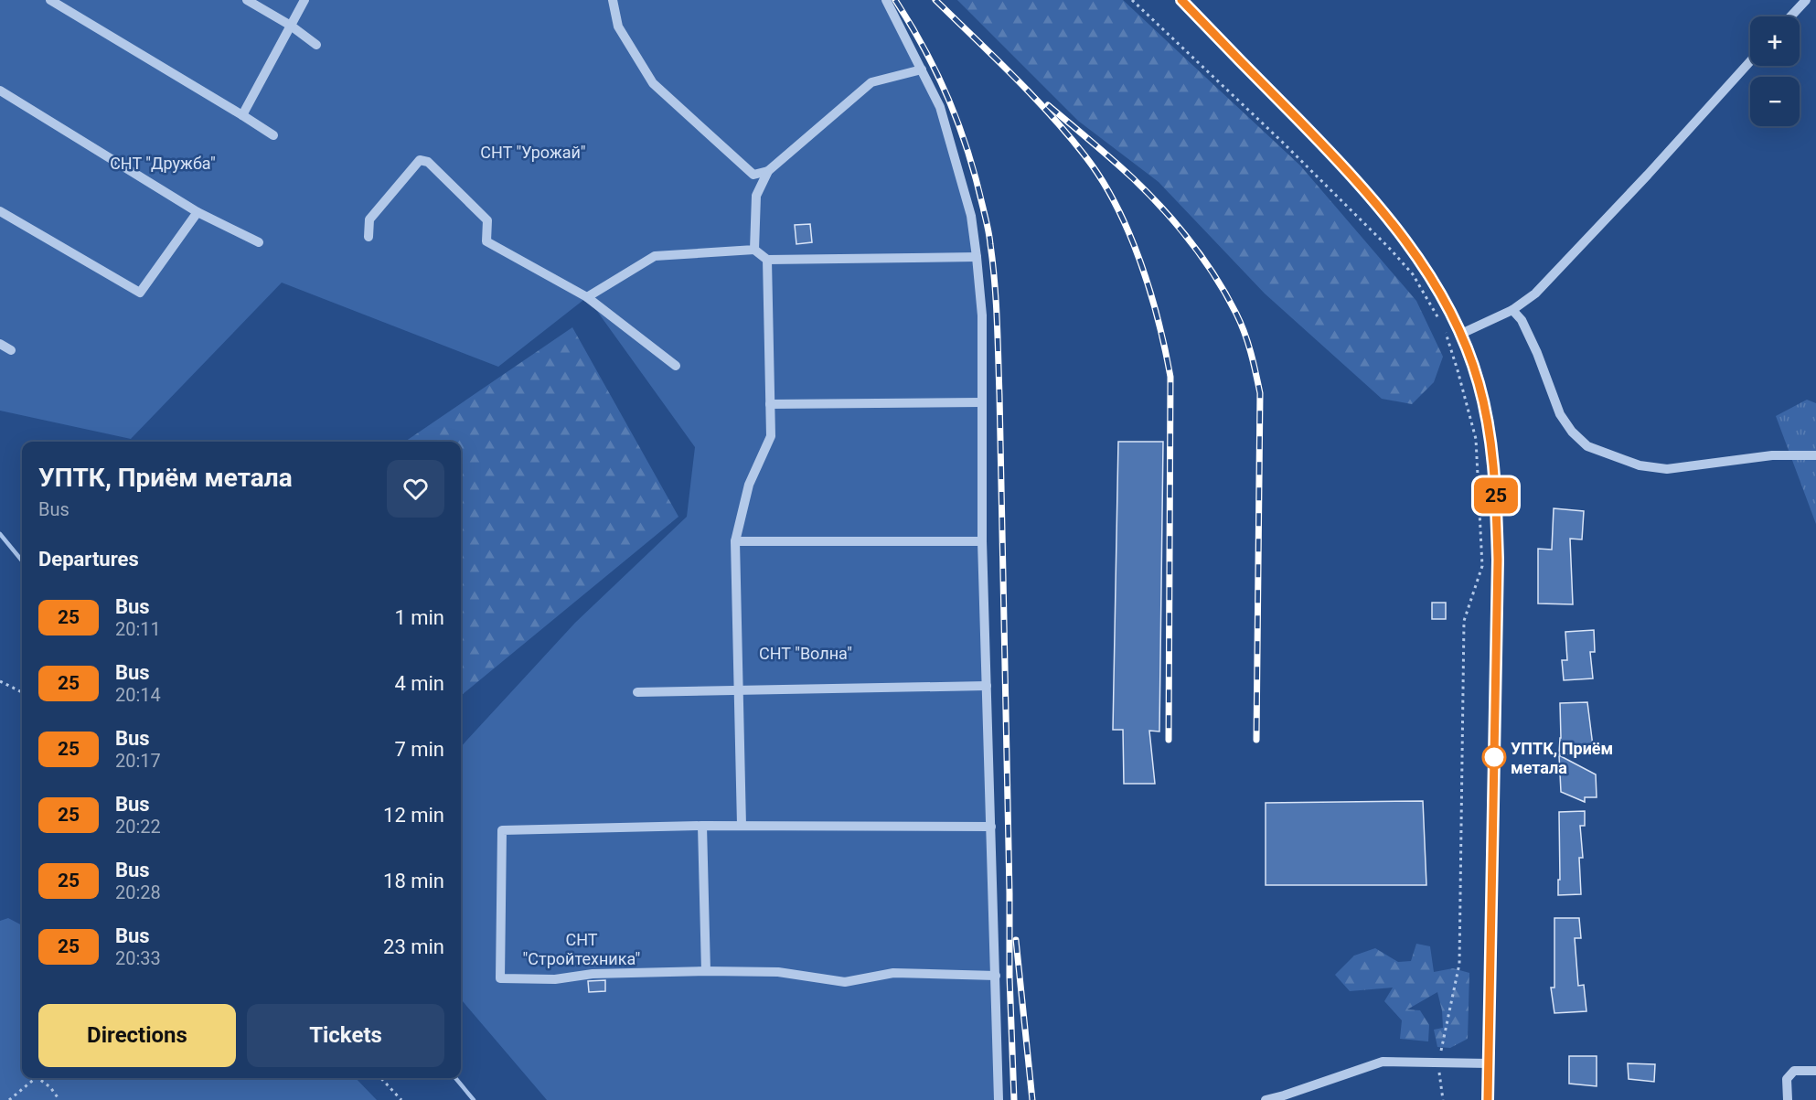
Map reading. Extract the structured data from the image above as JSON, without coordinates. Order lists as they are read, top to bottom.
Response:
{
  "parks": [
    "СНТ \"Урожай\"",
    "СНТ \"Дружба\"",
    "СНТ \"Волна\"",
    "СНТ \"Стройтехника\""
  ],
  "places": ["УПТК, Приём метала"],
  "lines": ["bus line 25"],
  "page": {
    "on_map": "25",
    "map_buttons": ["+", "−"],
    "heading": [
      ["УПТК, Приём метала", "Bus"],
      "Departures"
    ],
    "list": [
      {
        "mark": "25",
        "name": "Bus",
        "note": "20:11",
        "value": "1 min"
      },
      {
        "mark": "25",
        "name": "Bus",
        "note": "20:14",
        "value": "4 min"
      },
      {
        "mark": "25",
        "name": "Bus",
        "note": "20:17",
        "value": "7 min"
      },
      {
        "mark": "25",
        "name": "Bus",
        "note": "20:22",
        "value": "12 min"
      },
      {
        "mark": "25",
        "name": "Bus",
        "note": "20:28",
        "value": "18 min"
      },
      {
        "mark": "25",
        "name": "Bus",
        "note": "20:33",
        "value": "23 min"
      }
    ],
    "buttons": ["Directions", "Tickets"]
  }
}
